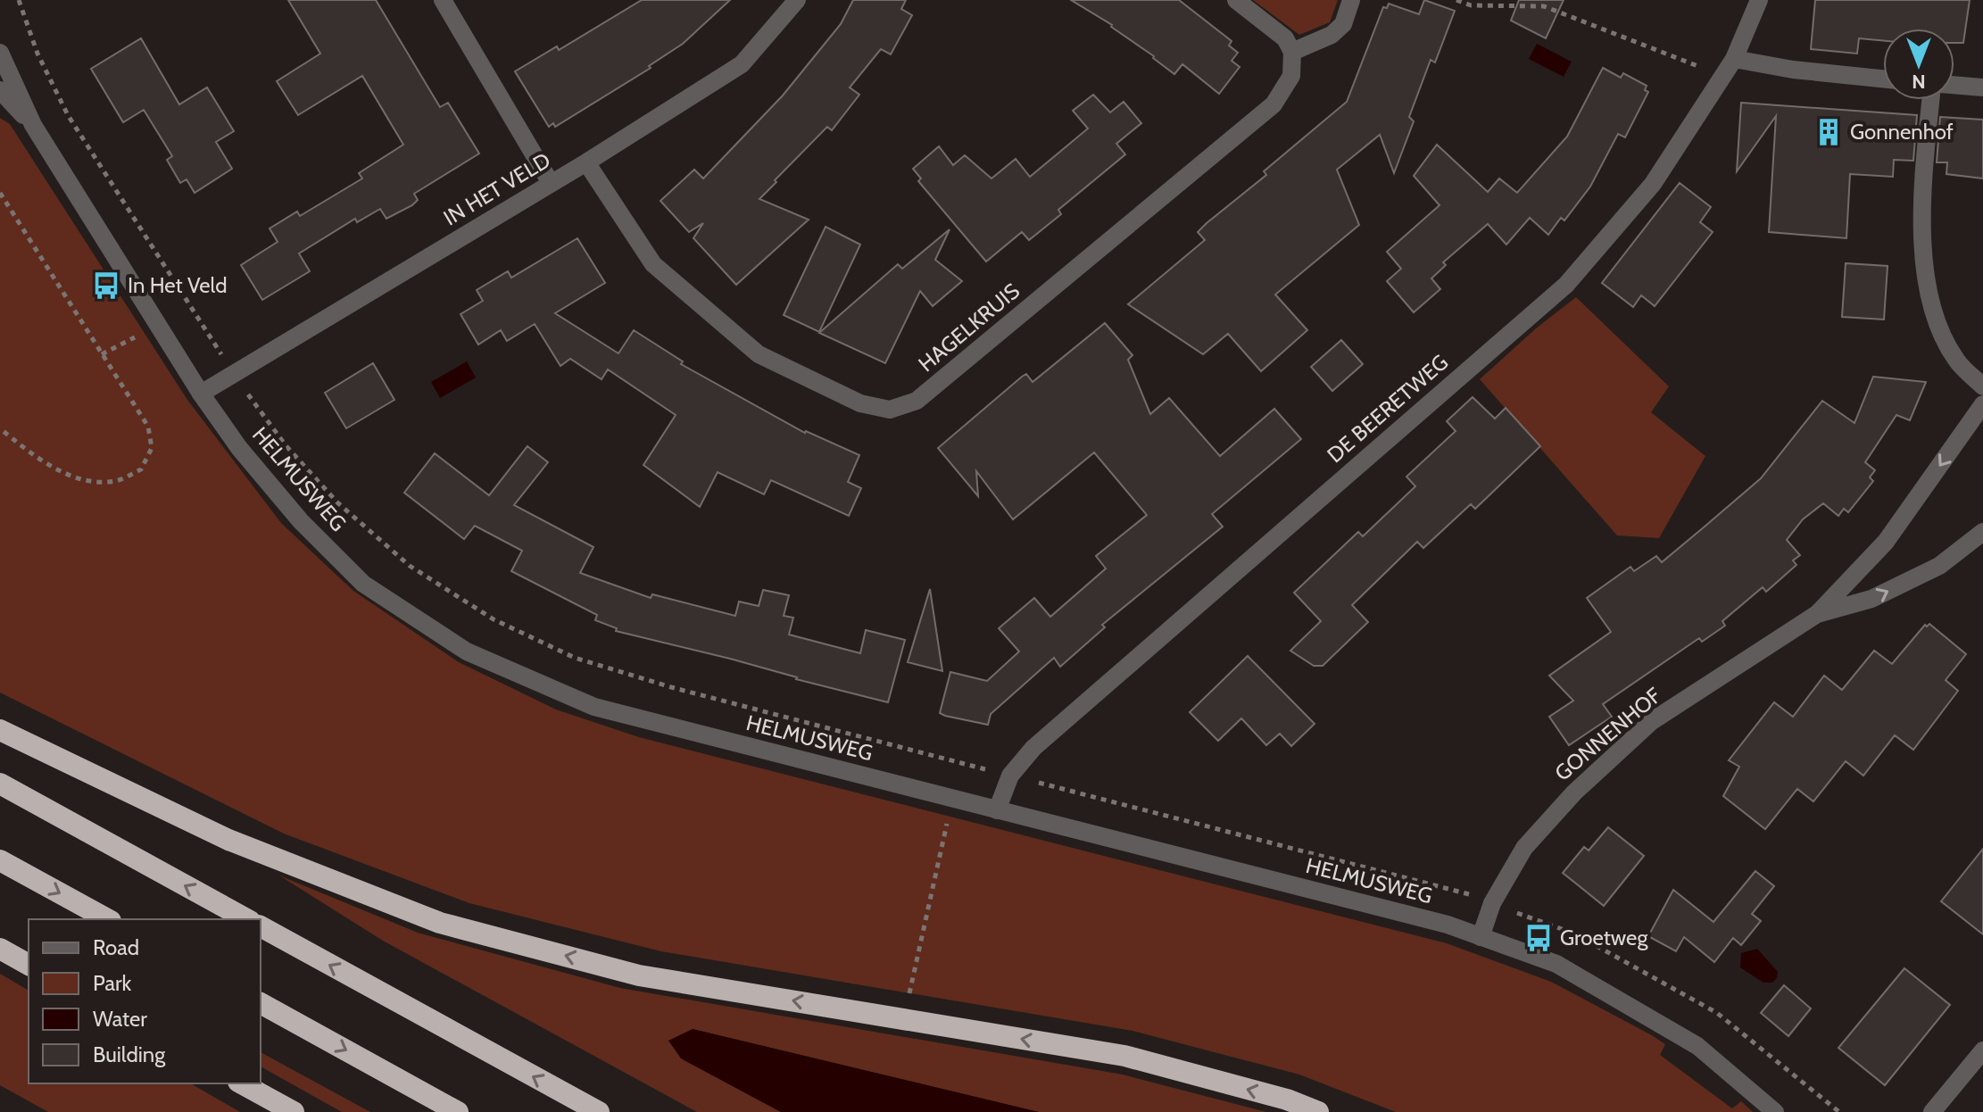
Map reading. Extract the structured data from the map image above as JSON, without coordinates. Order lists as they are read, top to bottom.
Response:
{
  "streets": {
    "street": [
      "IN HET VELD",
      "HAGELKRUIS",
      "DE BEERETWEG",
      "HELMUSWEG",
      "GONNENHOF"
    ]
  },
  "crossings": [
    ["IN HET VELD", "HAGELKRUIS"],
    ["IN HET VELD", "HELMUSWEG"],
    ["DE BEERETWEG", "HELMUSWEG"],
    ["HELMUSWEG", "GONNENHOF"]
  ],
  "places": {
    "building": ["Gonnenhof"],
    "bus stop": ["In Het Veld", "Groetweg"]
  },
  "legend": [
    "Road",
    "Park",
    "Water",
    "Building"
  ],
  "north": "bottom"
}
